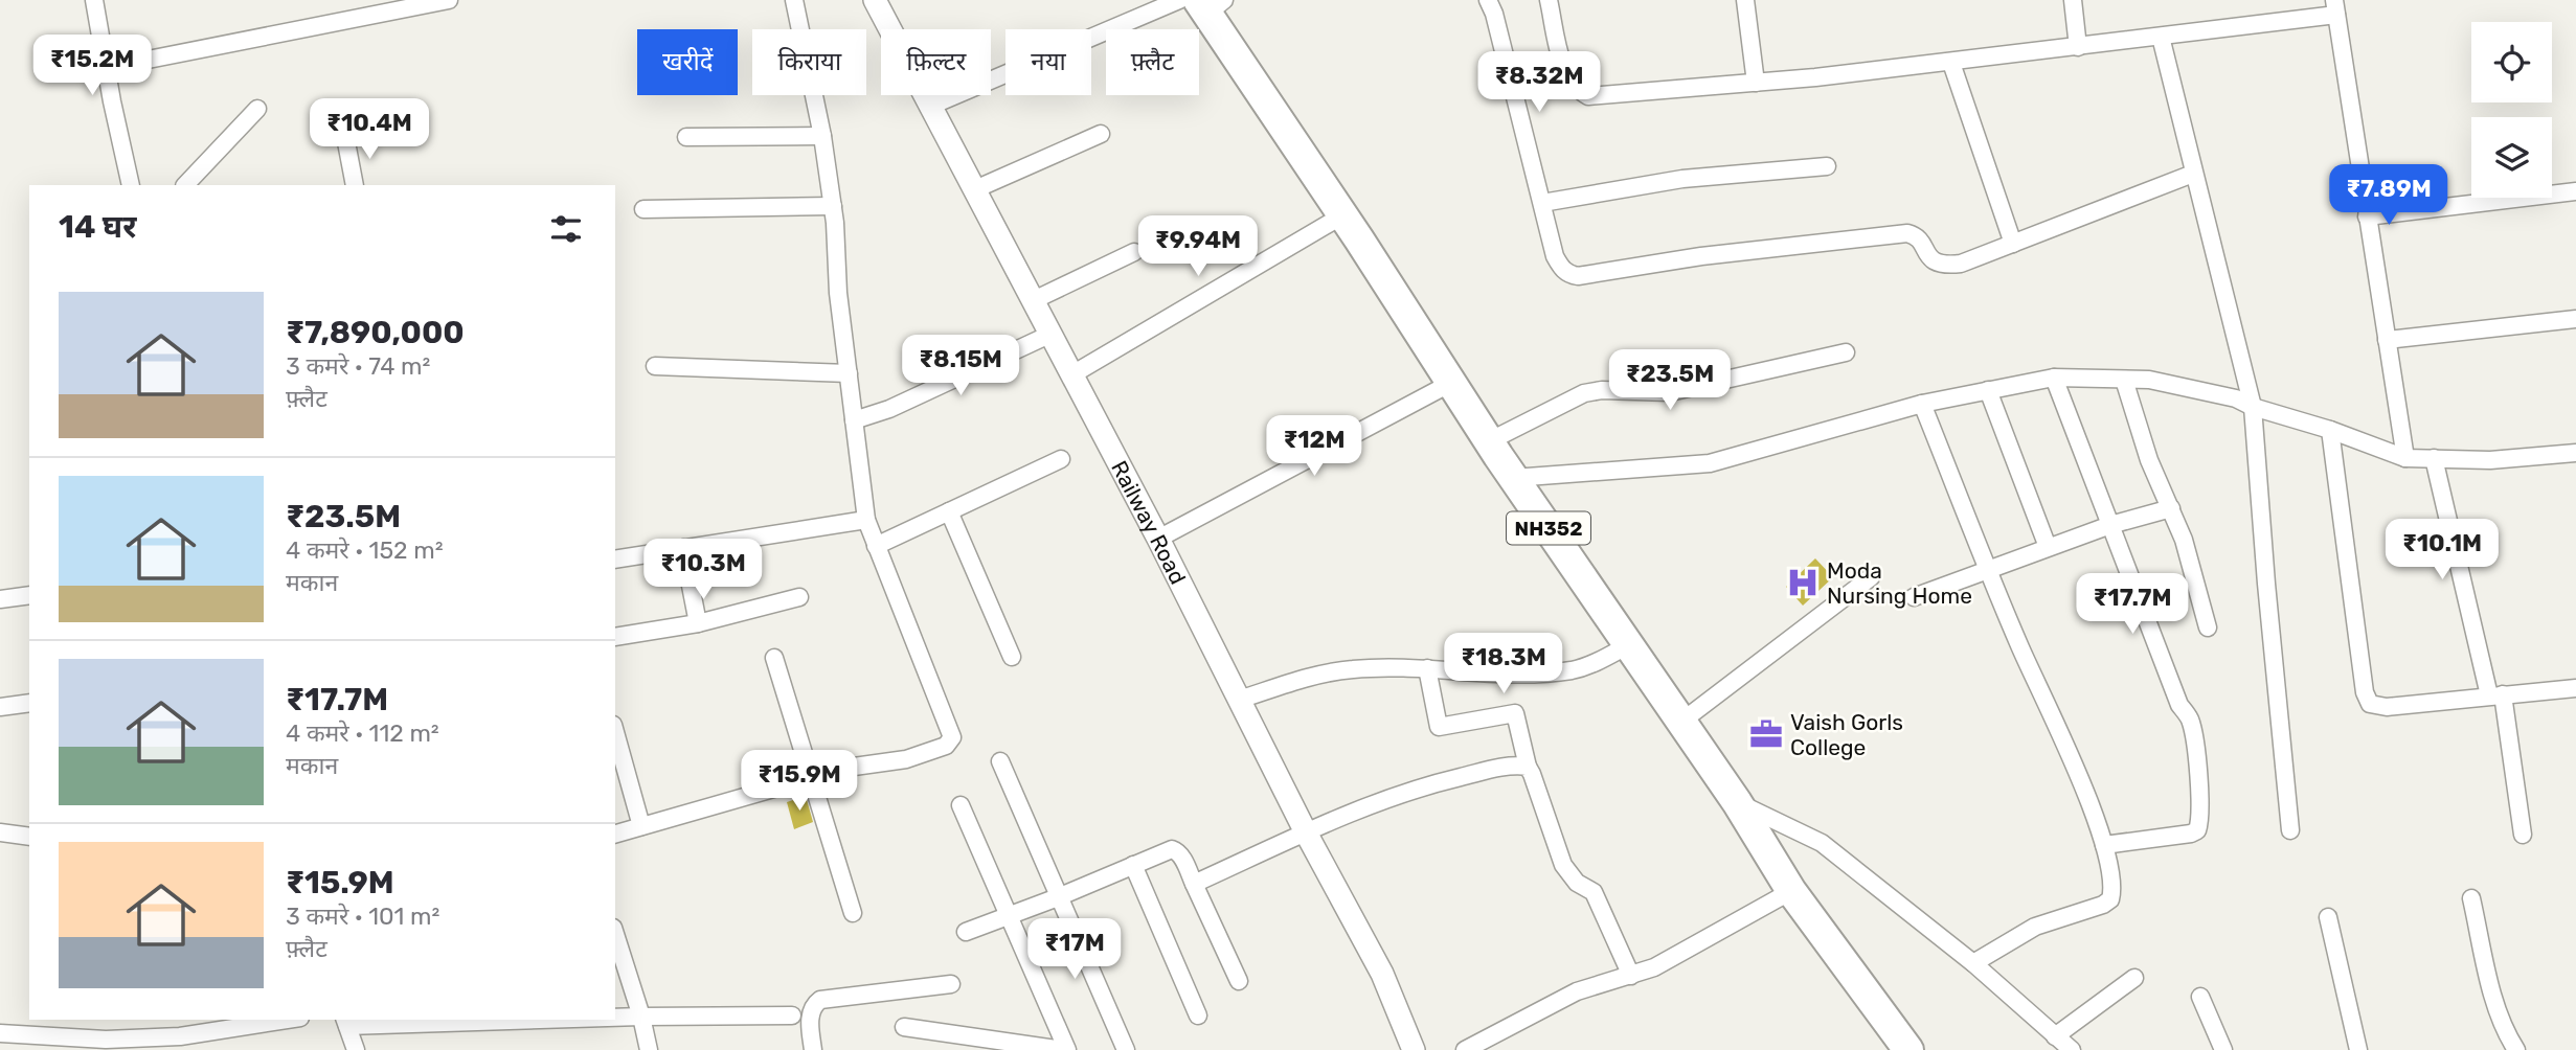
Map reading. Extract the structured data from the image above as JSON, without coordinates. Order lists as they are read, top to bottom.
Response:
{
  "streets": {
    "highway": ["NH352"],
    "street": ["Railway Road"]
  },
  "places": {
    "hospital": ["Moda Nursing Home"],
    "office": ["Vaish Gorls College"]
  },
  "page": {
    "chip": [
      "खरीदें",
      "किराया",
      "फ़िल्टर",
      "नया",
      "फ़्लैट"
    ],
    "price": [
      "₹15.2M",
      "₹8.32M",
      "₹10.4M",
      "₹7.89M",
      "₹9.94M",
      "₹8.15M",
      "₹23.5M",
      "₹12M",
      "₹10.1M",
      "₹10.3M",
      "₹17.7M",
      "₹18.3M",
      "₹15.9M",
      "₹17M"
    ],
    "heading": "14 घर",
    "list": [
      {
        "name": "₹7,890,000",
        "note": "3 कमरे · 74 m² · फ़्लैट"
      },
      {
        "name": "₹23.5M",
        "note": "4 कमरे · 152 m² · मकान"
      },
      {
        "name": "₹17.7M",
        "note": "4 कमरे · 112 m² · मकान"
      },
      {
        "name": "₹15.9M",
        "note": "3 कमरे · 101 m² · फ़्लैट"
      }
    ]
  }
}
